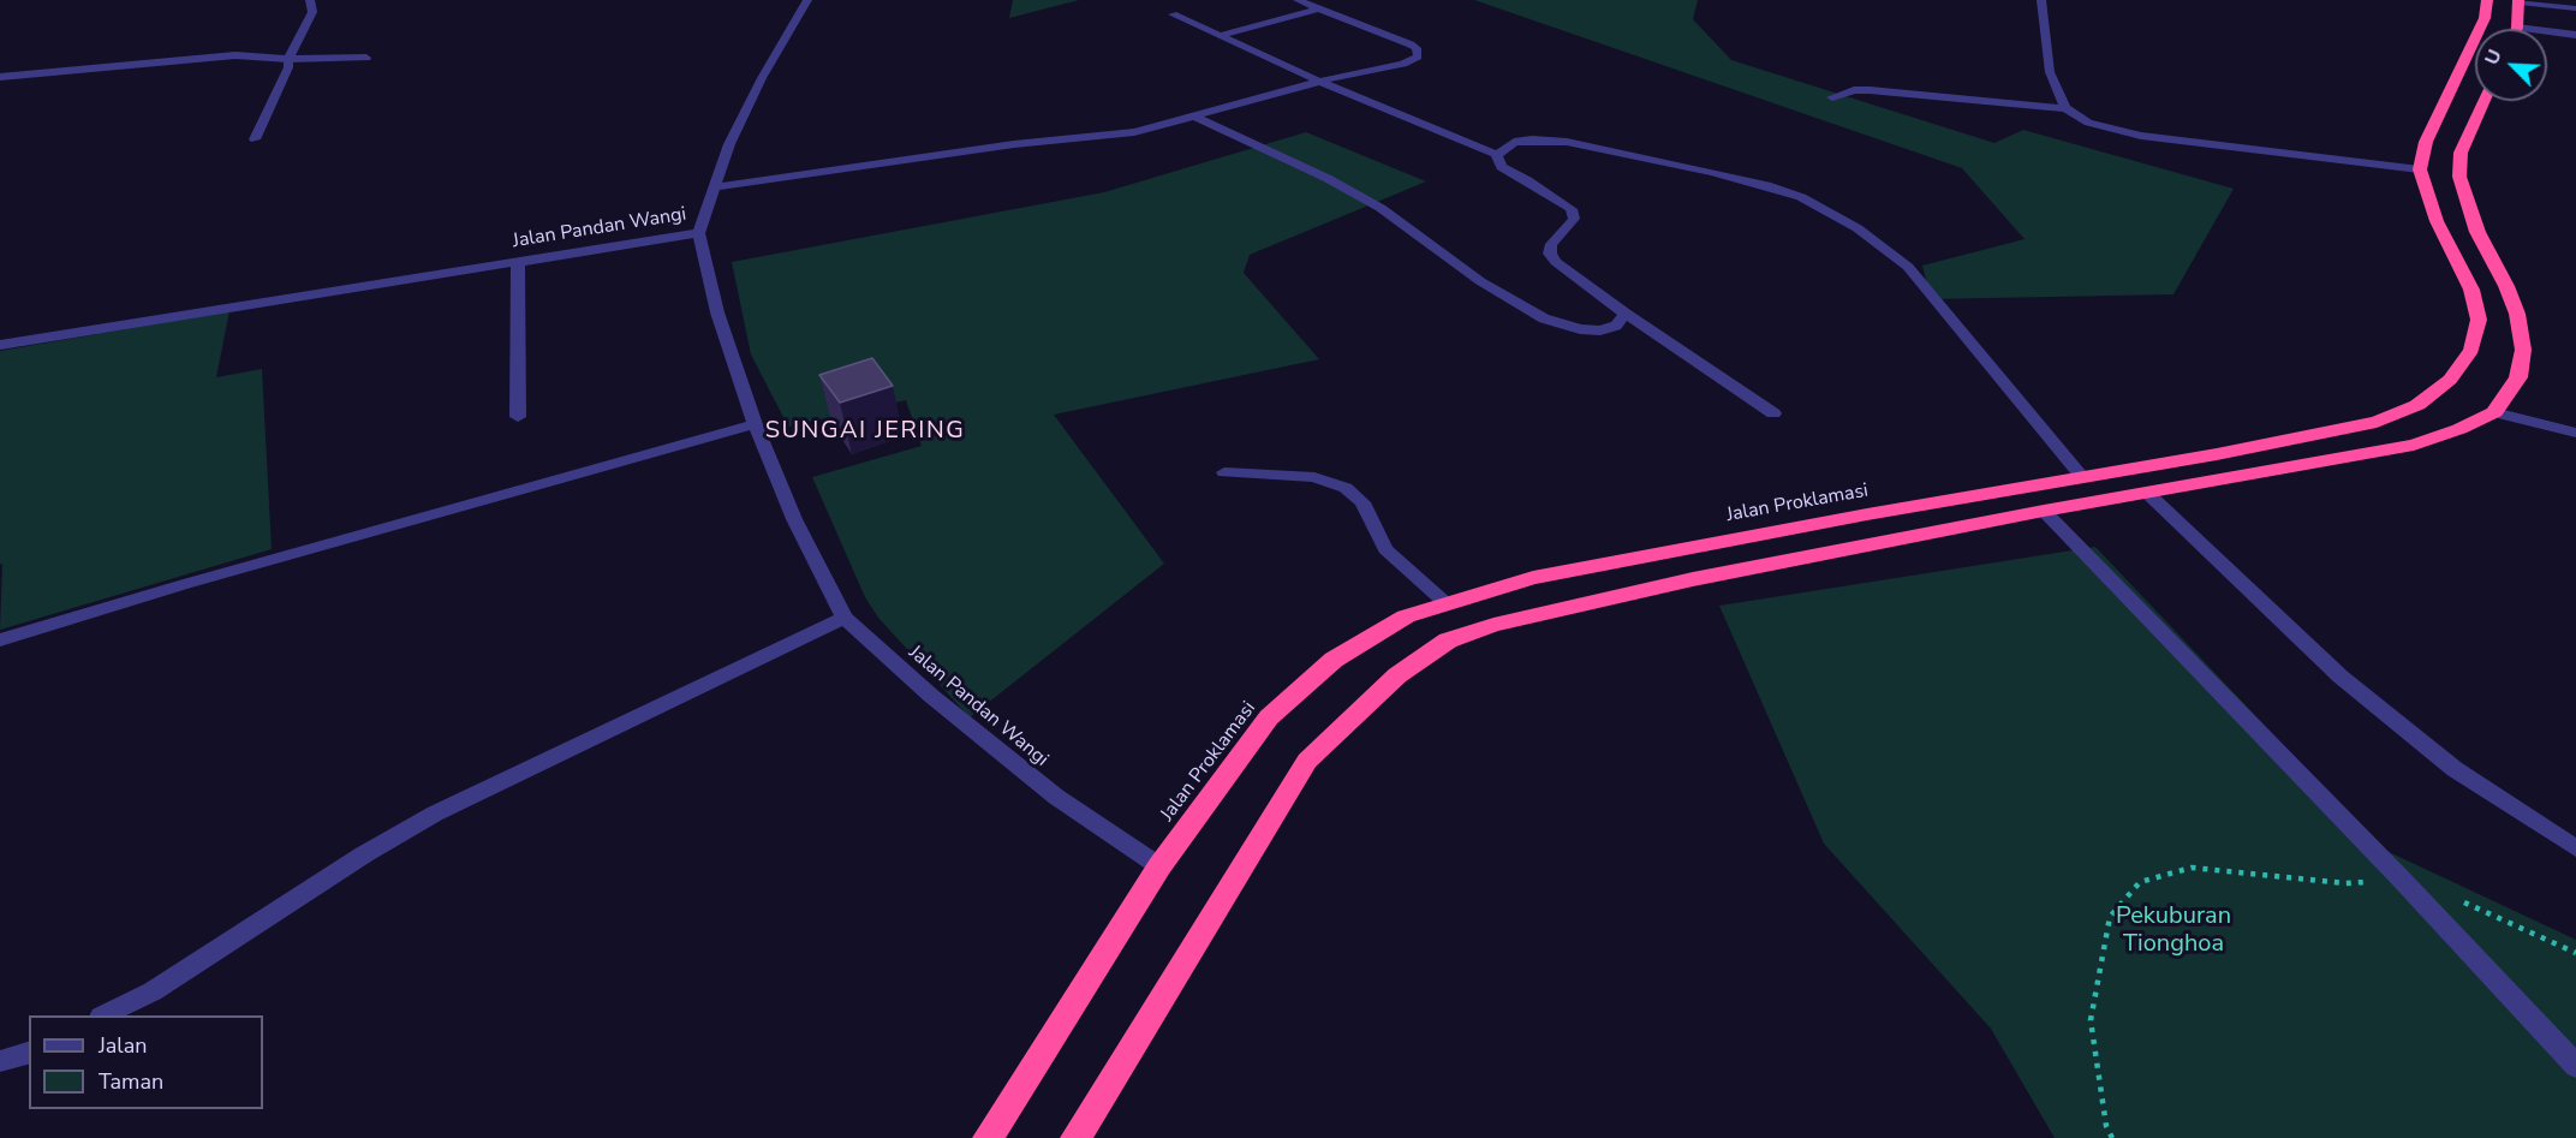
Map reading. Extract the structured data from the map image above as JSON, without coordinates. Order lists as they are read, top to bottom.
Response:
{
  "streets": {
    "highway": ["Jalan Proklamasi"],
    "street": ["Jalan Pandan Wangi"]
  },
  "crossings": [
    ["Jalan Pandan Wangi", "Jalan Proklamasi"]
  ],
  "districts": ["SUNGAI JERING"],
  "parks": ["Pekuburan Tionghoa"],
  "legend": ["Jalan", "Taman"],
  "north": "top left"
}
